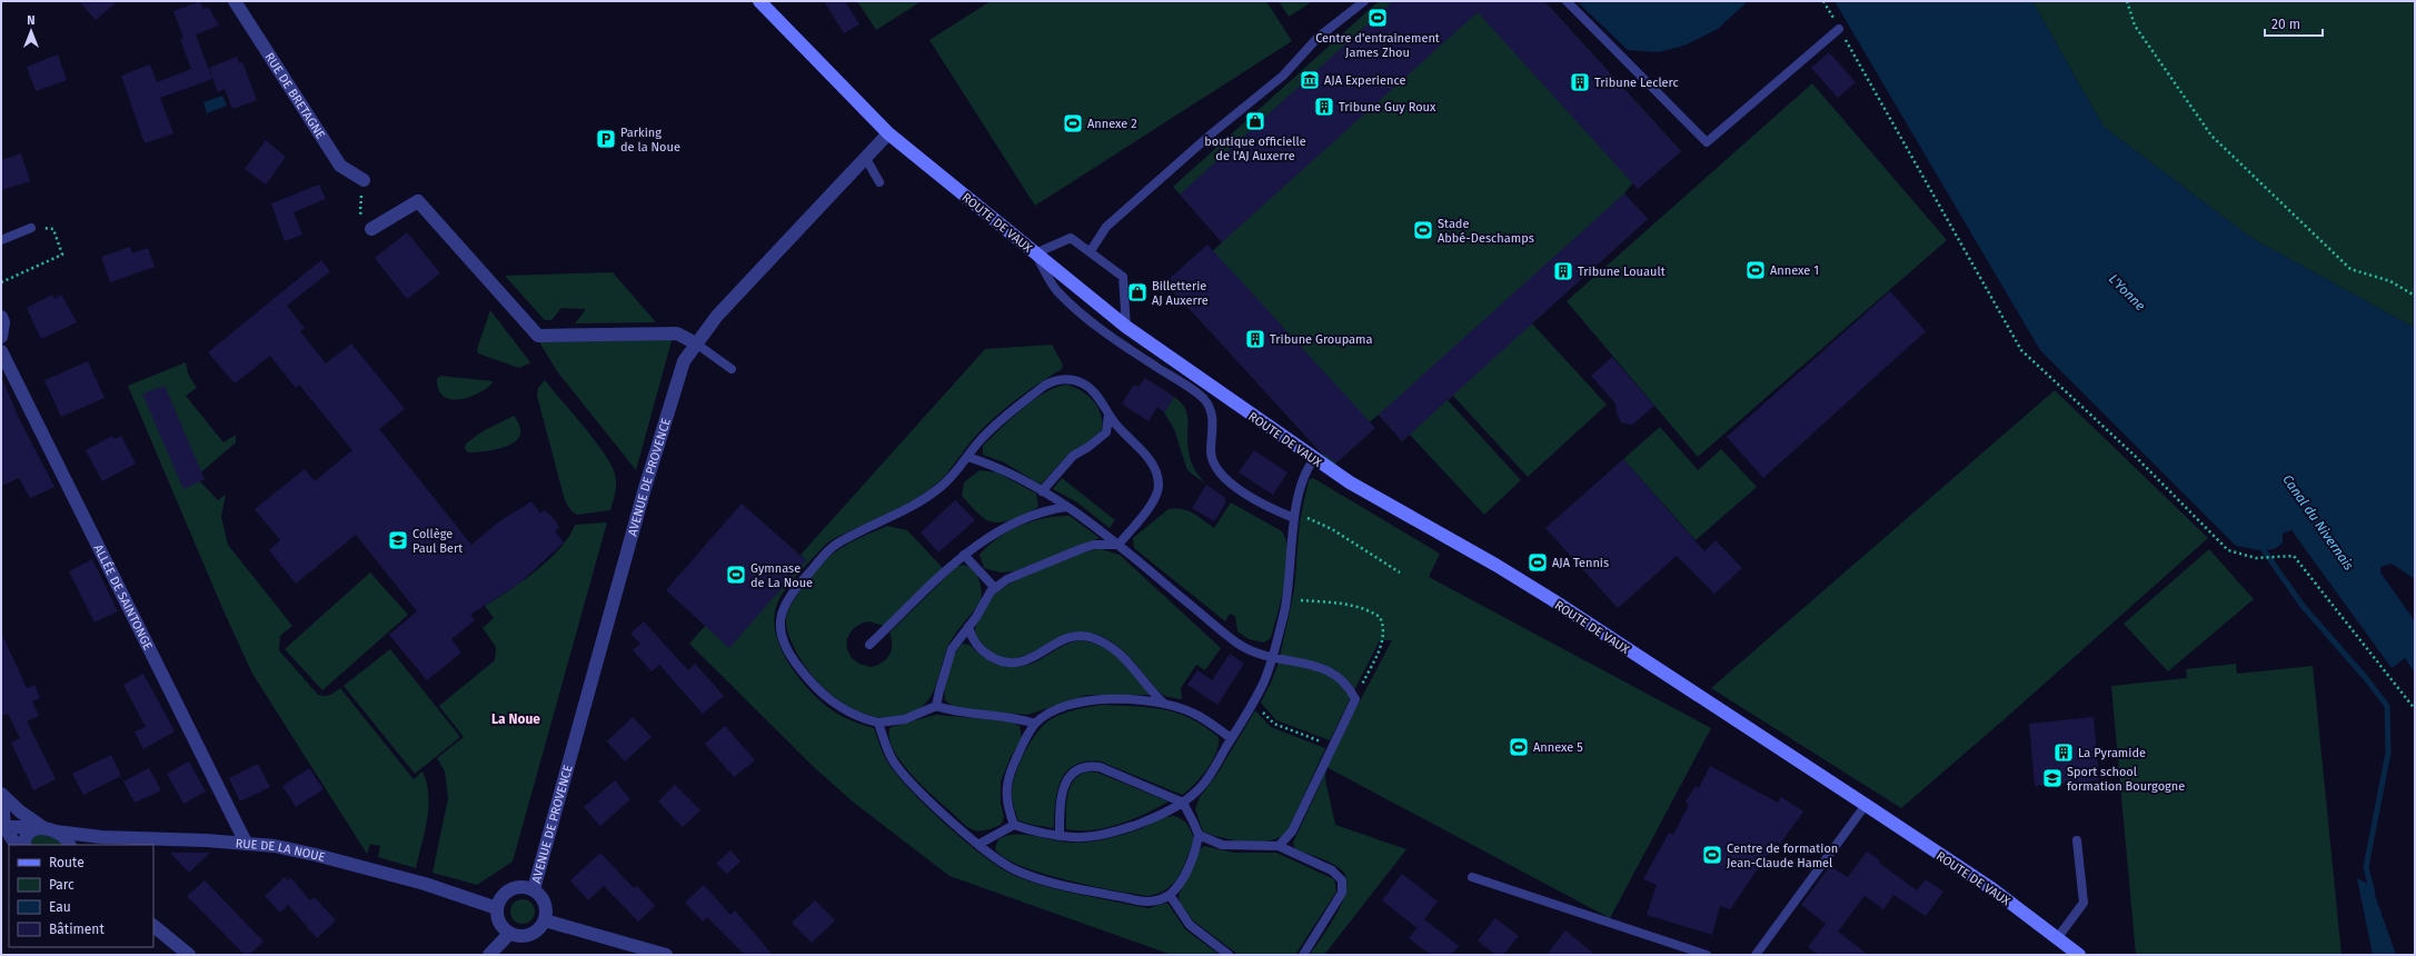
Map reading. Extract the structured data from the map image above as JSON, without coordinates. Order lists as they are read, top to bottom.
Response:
{
  "streets": {
    "street": [
      "RUE DE BRETAGNE",
      "ROUTE DE VAUX",
      "AVENUE DE PROVENCE",
      "ALLÉE DE SAINTONGE",
      "RUE DE LA NOUE"
    ]
  },
  "crossings": [
    ["ROUTE DE VAUX", "AVENUE DE PROVENCE"],
    ["AVENUE DE PROVENCE", "RUE DE LA NOUE"],
    ["ALLÉE DE SAINTONGE", "RUE DE LA NOUE"]
  ],
  "districts": ["La Noue"],
  "water": ["L'Yonne", "Canal du Nivernais"],
  "places": {
    "sports": [
      "Centre d'entrainement James Zhou",
      "Annexe 2",
      "Stade Abbé-Deschamps",
      "Annexe 1",
      "AJA Tennis",
      "Gymnase de La Noue",
      "Annexe 5",
      "Centre de formation Jean-Claude Hamel"
    ],
    "museum": ["AJA Experience"],
    "building": [
      "Tribune Leclerc",
      "Tribune Guy Roux",
      "Tribune Louault",
      "Tribune Groupama",
      "La Pyramide"
    ],
    "shop": ["boutique officielle de l'AJ Auxerre", "Billetterie AJ Auxerre"],
    "parking": ["Parking de la Noue"],
    "school or university": ["Collège Paul Bert", "Sport school formation Bourgogne"]
  },
  "legend": [
    "Route",
    "Parc",
    "Eau",
    "Bâtiment"
  ],
  "scale_bar": "20 m",
  "north": "top"
}
